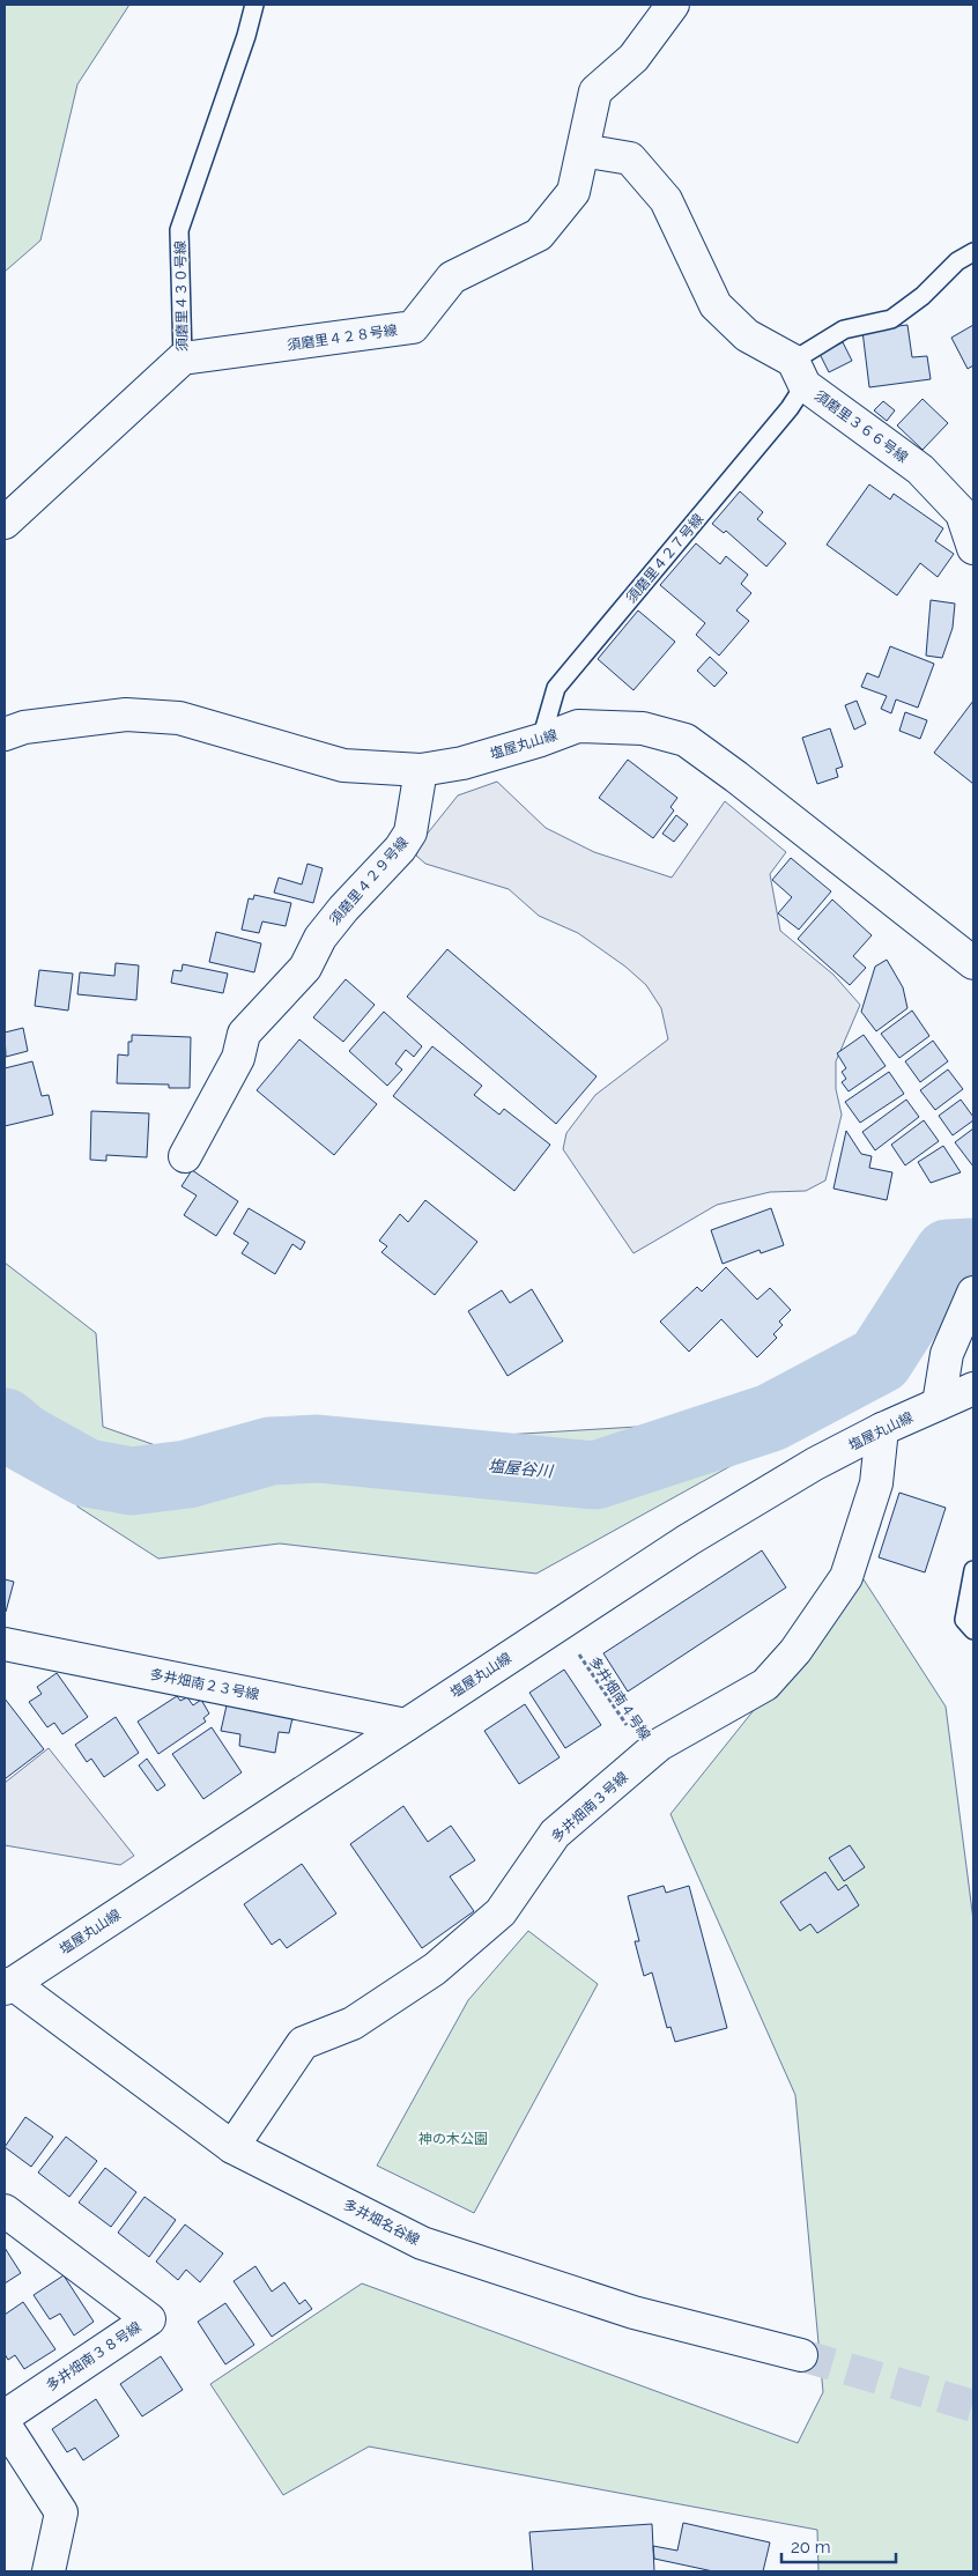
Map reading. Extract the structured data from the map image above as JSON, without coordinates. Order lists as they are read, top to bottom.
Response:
{
  "streets": {
    "street": [
      "須磨里４３０号線",
      "須磨里４２８号線",
      "須磨里３６６号線",
      "塩屋丸山線",
      "須磨里４２９号線",
      "多井畑南２３号線",
      "多井畑南３号線",
      "多井畑名谷線",
      "多井畑南３８号線"
    ],
    "lane": ["須磨里４２７号線"],
    "path": ["多井畑南４号線"]
  },
  "crossings": [
    ["須磨里４３０号線", "須磨里４２８号線"],
    ["須磨里４２８号線", "須磨里３６６号線"],
    ["須磨里３６６号線", "須磨里４２７号線"],
    ["須磨里４２７号線", "塩屋丸山線"],
    ["塩屋丸山線", "須磨里４２９号線"],
    ["塩屋丸山線", "多井畑南２３号線"],
    ["塩屋丸山線", "多井畑南３号線"],
    ["塩屋丸山線", "多井畑名谷線"],
    ["多井畑南４号線", "多井畑南３号線"],
    ["多井畑南３号線", "多井畑名谷線"]
  ],
  "water": ["塩屋谷川"],
  "parks": ["神の木公園"],
  "scale_bar": "20 m"
}
